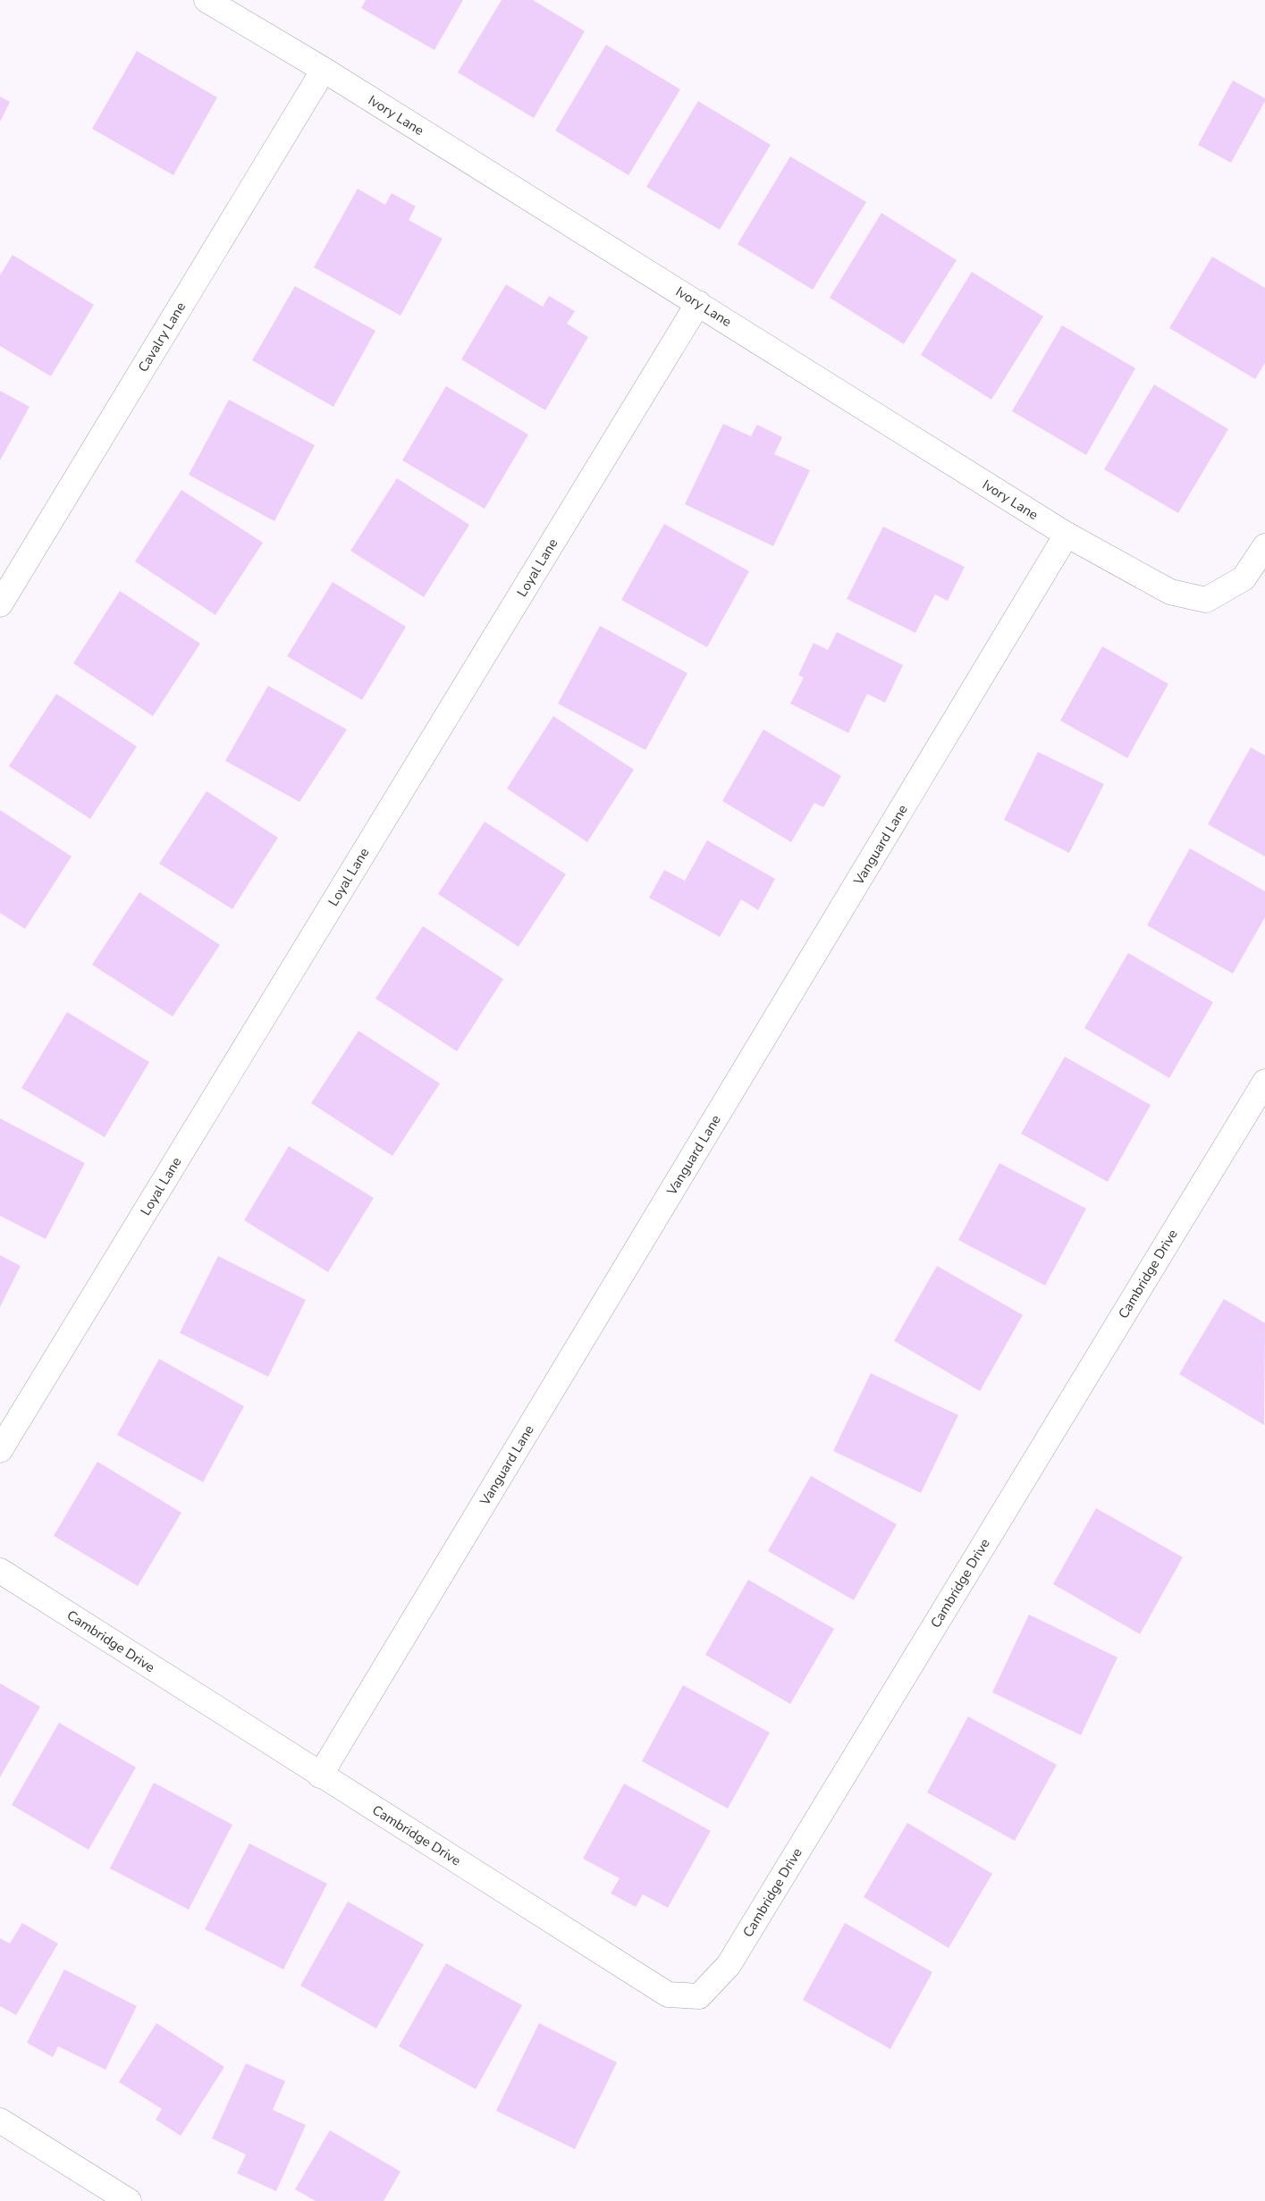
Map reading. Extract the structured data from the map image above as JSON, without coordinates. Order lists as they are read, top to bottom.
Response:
{
  "streets": {
    "street": [
      "Ivory Lane",
      "Cavalry Lane",
      "Loyal Lane",
      "Vanguard Lane",
      "Cambridge Drive"
    ]
  },
  "crossings": [
    ["Ivory Lane", "Cavalry Lane"],
    ["Ivory Lane", "Loyal Lane"],
    ["Ivory Lane", "Vanguard Lane"],
    ["Vanguard Lane", "Cambridge Drive"]
  ]
}
